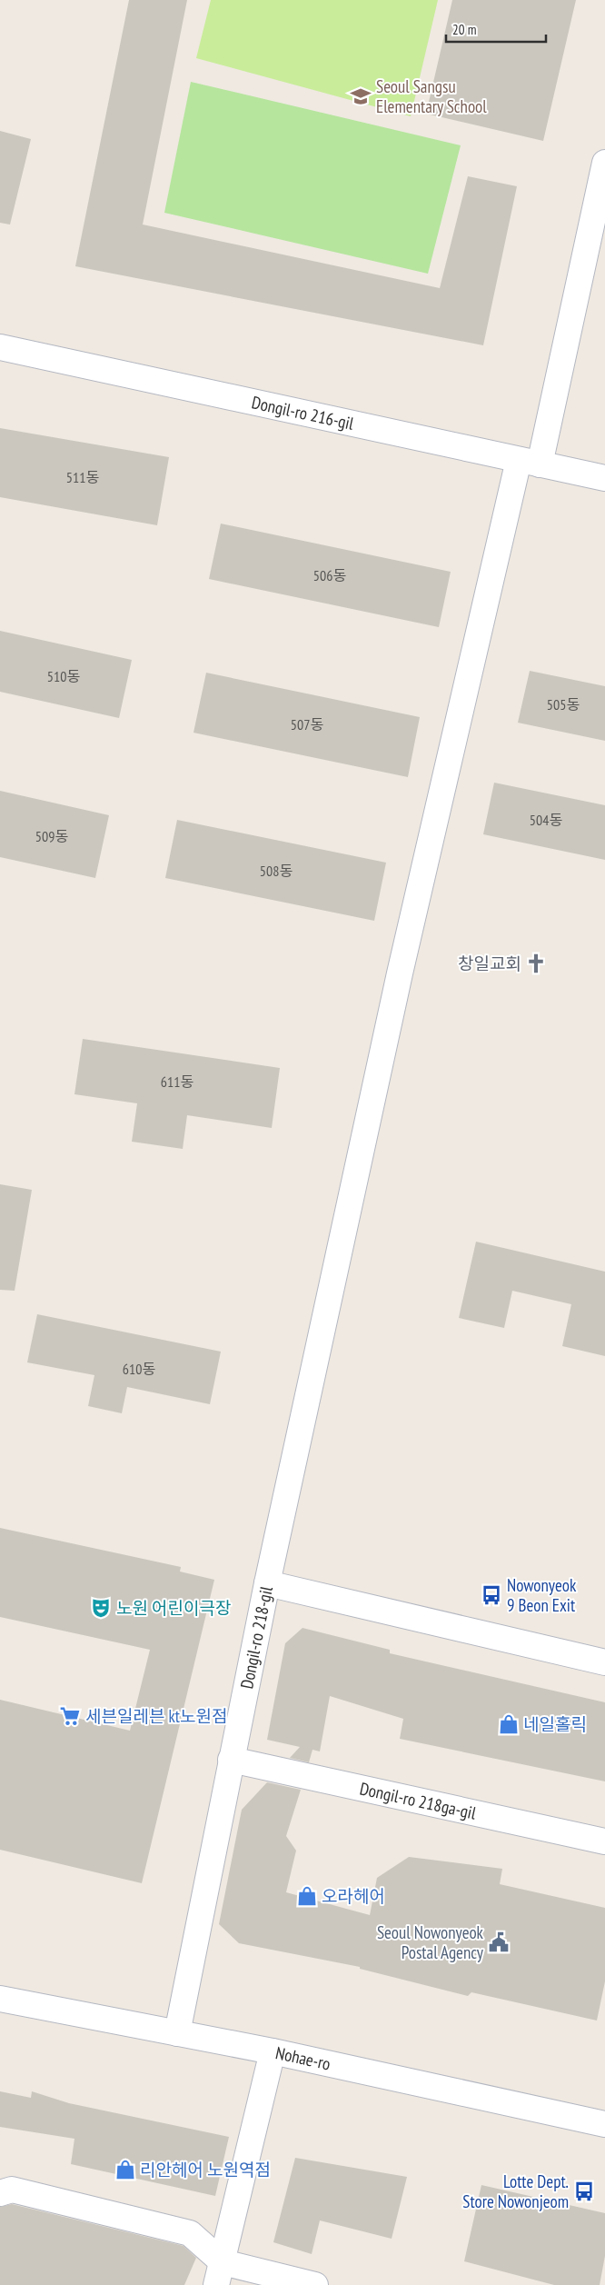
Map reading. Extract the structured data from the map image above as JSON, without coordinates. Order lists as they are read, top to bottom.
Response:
{
  "streets": {
    "street": [
      "Dongil-ro 216-gil",
      "Dongil-ro 218-gil",
      "Dongil-ro 218ga-gil",
      "Nohae-ro"
    ]
  },
  "crossings": [
    ["Dongil-ro 218-gil", "Dongil-ro 218ga-gil"],
    ["Dongil-ro 218-gil", "Nohae-ro"]
  ],
  "places": {
    "school or university": ["Seoul Sangsu Elementary School"],
    "church": ["창일교회"],
    "bus stop": ["Nowonyeok 9 Beon Exit", "Lotte Dept. Store Nowonjeom"],
    "theatre": ["노원 어린이극장"],
    "supermarket": ["세븐일레븐 kt노원점"],
    "shop": ["네일홀릭", "오라헤어", "리안헤어 노원역점"],
    "public building": ["Seoul Nowonyeok Postal Agency"]
  },
  "house_numbers": [
    "511동",
    "506동",
    "510동",
    "505동",
    "507동",
    "504동",
    "509동",
    "508동",
    "611동",
    "610동"
  ],
  "scale_bar": "20 m"
}
